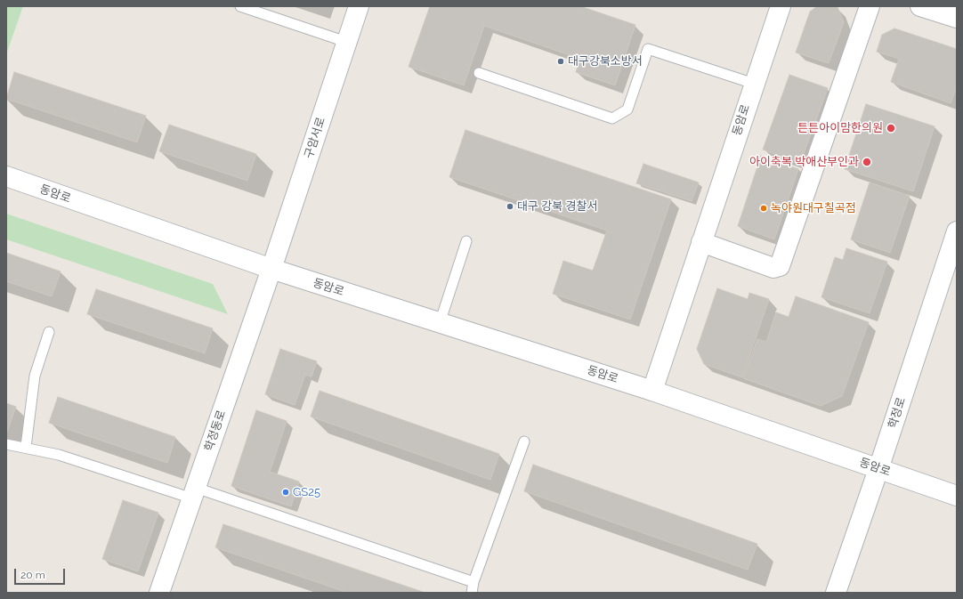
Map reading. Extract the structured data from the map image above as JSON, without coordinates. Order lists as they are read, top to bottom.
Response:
{
  "streets": {
    "street": [
      "동암로",
      "구암서로",
      "학정로",
      "학정동로"
    ]
  },
  "crossings": [
    ["동암로", "구암서로"],
    ["동암로", "학정로"],
    ["동암로", "학정동로"],
    ["구암서로", "학정동로"]
  ],
  "places": [
    "대구강북소방서",
    "튼튼아이맘한의원",
    "아이축복 박애산부인과",
    "대구 강북 경찰서",
    "녹야원대구칠곡점",
    "GS25"
  ],
  "scale_bar": "20 m"
}
